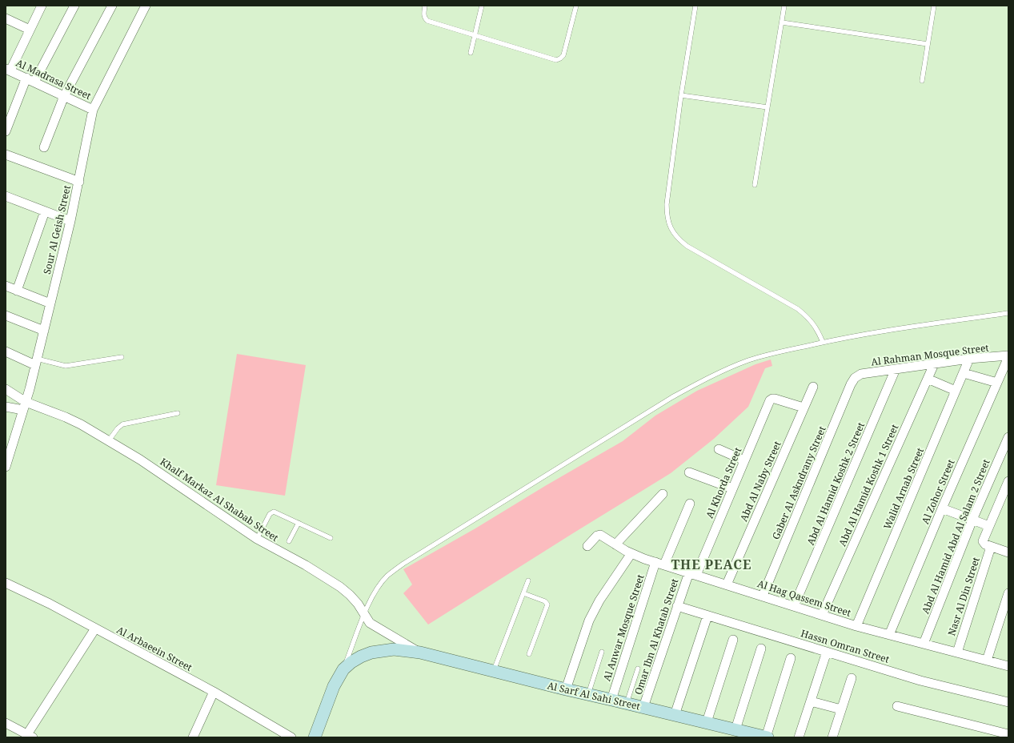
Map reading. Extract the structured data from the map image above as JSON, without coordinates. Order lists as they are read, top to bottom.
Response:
{
  "streets": {
    "street": [
      "Al Madrasa Street",
      "Sour Al Geish Street",
      "Al Rahman Mosque Street",
      "Abd Al Naby Street",
      "Al Khorda Street",
      "Gaber Al Askndrany Street",
      "Abd Al Hamid Koshk 2 Street",
      "Abd Al Hamid Koshk 1 Street",
      "Walid Arnab Street",
      "Al Zohor Street",
      "Khalf Markaz Al Shabab Street",
      "Abd Al Hamid Abd Al Salam 2 Street",
      "Nasr Al Din Street",
      "Al Hag Qassem Street",
      "Al Anwar Mosque Street",
      "Omar Ibn Al Khatab Street",
      "Hassn Omran Street",
      "Al Arbaeein Street",
      "Al Sarf Al Sahi Street"
    ]
  },
  "crossings": [
    ["Al Madrasa Street", "Sour Al Geish Street"],
    ["Sour Al Geish Street", "Khalf Markaz Al Shabab Street"],
    ["Al Rahman Mosque Street", "Gaber Al Askndrany Street"],
    ["Al Rahman Mosque Street", "Abd Al Hamid Koshk 2 Street"],
    ["Al Rahman Mosque Street", "Abd Al Hamid Koshk 1 Street"],
    ["Al Rahman Mosque Street", "Walid Arnab Street"],
    ["Al Rahman Mosque Street", "Al Zohor Street"],
    ["Abd Al Naby Street", "Al Khorda Street"],
    ["Abd Al Naby Street", "Al Hag Qassem Street"],
    ["Al Khorda Street", "Al Hag Qassem Street"],
    ["Al Khorda Street", "Omar Ibn Al Khatab Street"],
    ["Gaber Al Askndrany Street", "Al Hag Qassem Street"],
    ["Abd Al Hamid Koshk 2 Street", "Al Hag Qassem Street"],
    ["Abd Al Hamid Koshk 1 Street", "Al Hag Qassem Street"],
    ["Walid Arnab Street", "Al Hag Qassem Street"],
    ["Al Zohor Street", "Al Hag Qassem Street"],
    ["Khalf Markaz Al Shabab Street", "Al Sarf Al Sahi Street"],
    ["Abd Al Hamid Abd Al Salam 2 Street", "Al Hag Qassem Street"],
    ["Nasr Al Din Street", "Al Hag Qassem Street"],
    ["Al Hag Qassem Street", "Al Anwar Mosque Street"],
    ["Al Hag Qassem Street", "Omar Ibn Al Khatab Street"],
    ["Al Anwar Mosque Street", "Al Sarf Al Sahi Street"],
    ["Omar Ibn Al Khatab Street", "Hassn Omran Street"],
    ["Omar Ibn Al Khatab Street", "Al Sarf Al Sahi Street"]
  ],
  "districts": ["THE PEACE"]
}
